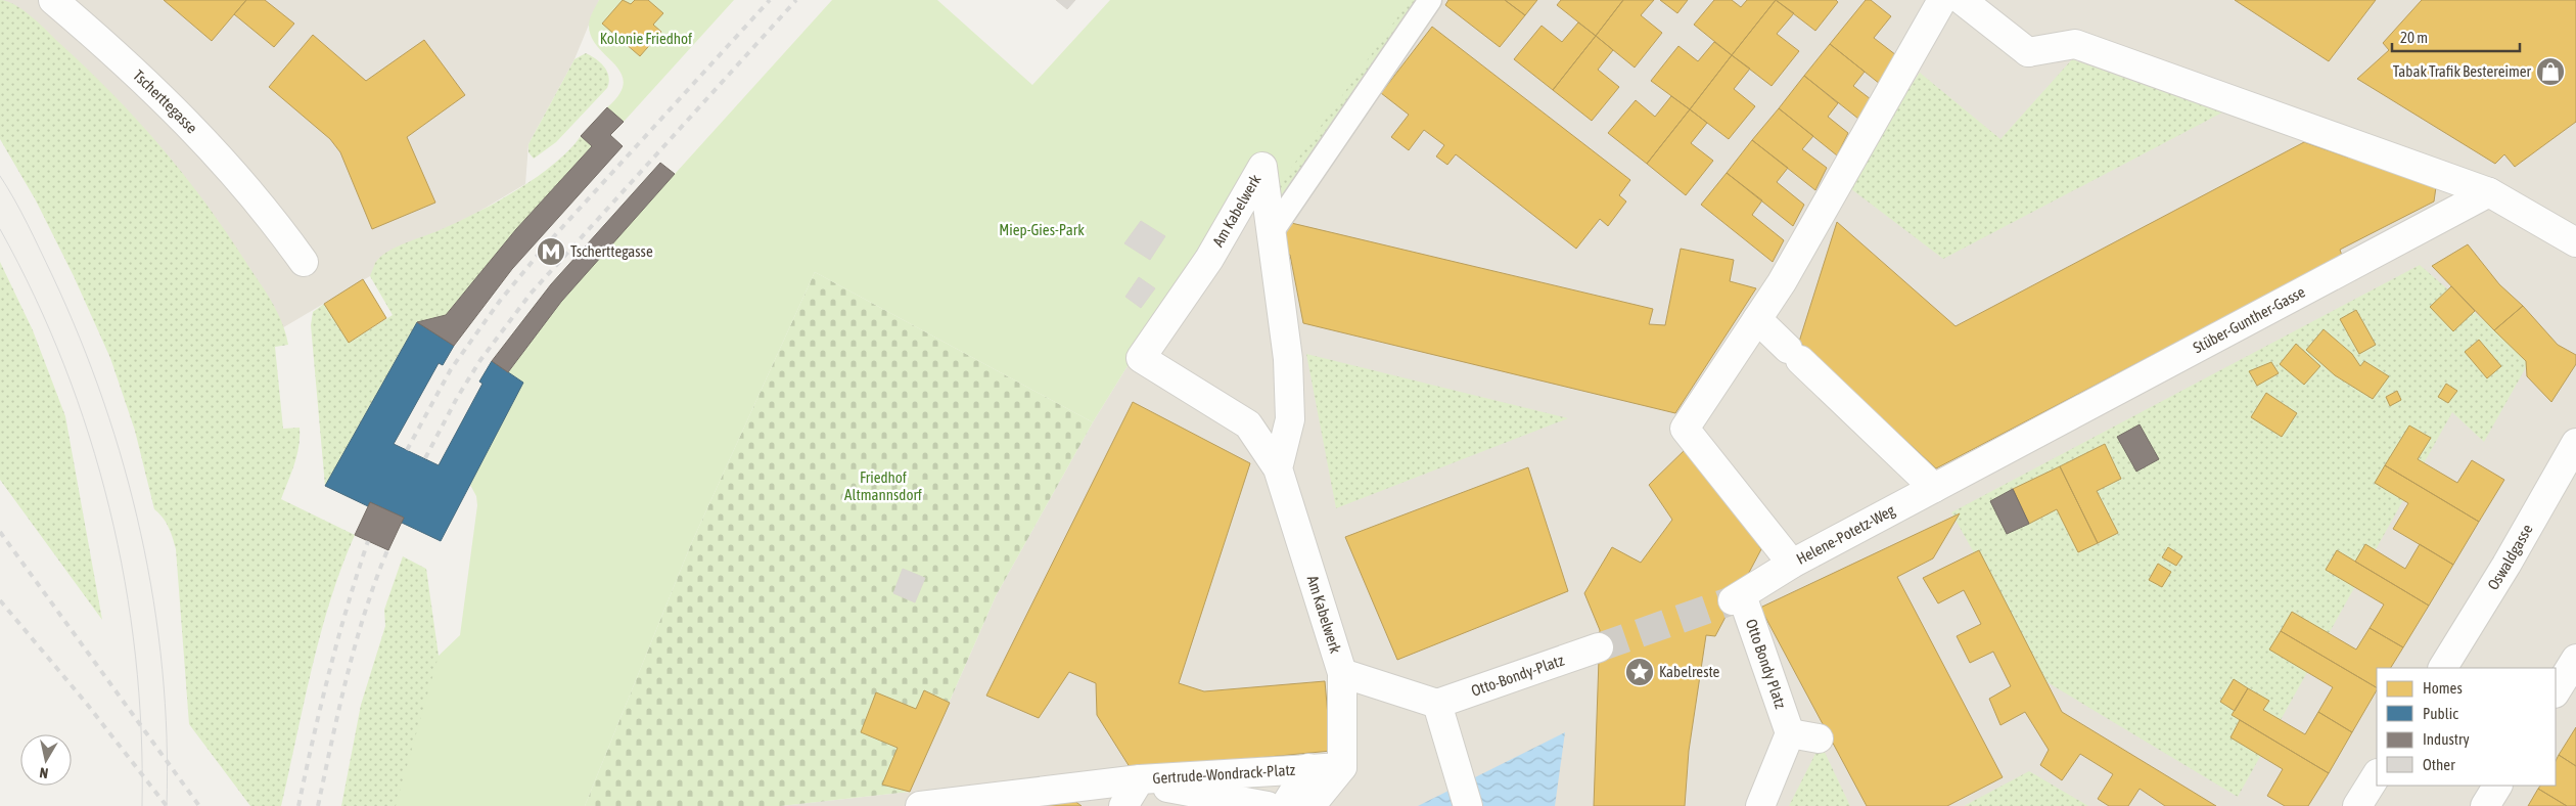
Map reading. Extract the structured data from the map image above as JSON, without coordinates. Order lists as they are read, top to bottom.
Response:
{
  "streets": {
    "street": [
      "Tscherttegasse",
      "Am Kabelwerk",
      "Stüber-Gunther-Gasse",
      "Helene-Potetz-Weg",
      "Oswaldgasse",
      "Otto Bondy Platz",
      "Otto-Bondy-Platz",
      "Gertrude-Wondrack-Platz"
    ]
  },
  "crossings": [
    ["Stüber-Gunther-Gasse", "Helene-Potetz-Weg"],
    ["Helene-Potetz-Weg", "Otto Bondy Platz"]
  ],
  "parks": ["Kolonie Friedhof", "Miep-Gies-Park", "Friedhof Altmannsdorf"],
  "places": {
    "shop": ["Tabak Trafik Bestereimer"],
    "metro station": ["Tscherttegasse"],
    "place": ["Kabelreste"]
  },
  "legend": [
    "Homes",
    "Public",
    "Industry",
    "Other"
  ],
  "scale_bar": "20 m",
  "north": "bottom"
}
